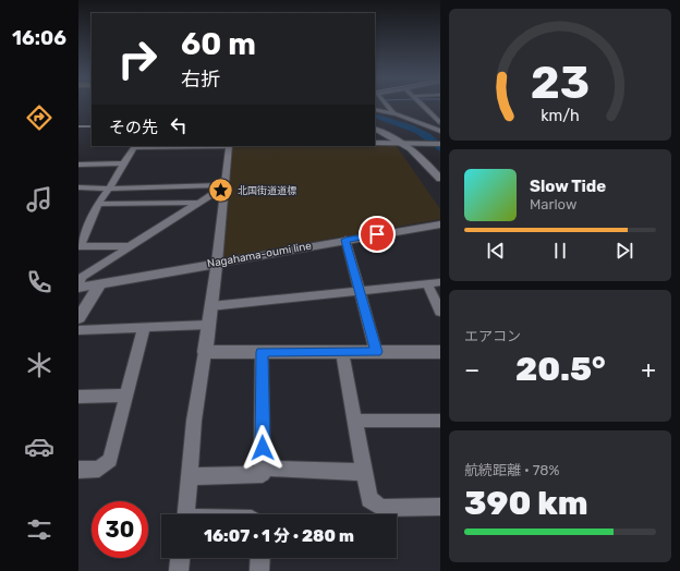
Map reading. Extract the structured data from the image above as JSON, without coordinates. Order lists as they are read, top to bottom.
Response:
{
  "streets": {
    "street": ["Nagahama-oumi line"]
  },
  "places": {
    "place": ["北国街道道標"]
  },
  "page": {
    "tabs": "16:06",
    "turn": ["60 m", "右折"],
    "then": "その先",
    "song": ["Slow Tide", "Marlow"],
    "tile": [
      "エアコン",
      ["航続距離 · 78%", "390 km"]
    ],
    "heat": ["−", "20.5°", "+"],
    "limit": "30",
    "trip": "16:07 · 1 分 · 280 m",
    "gauge": ["23", "km/h"]
  }
}
